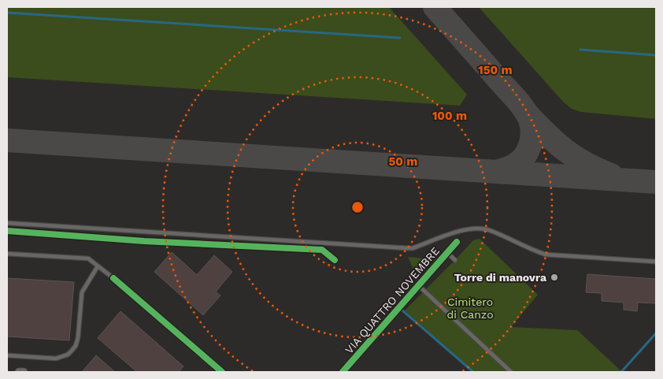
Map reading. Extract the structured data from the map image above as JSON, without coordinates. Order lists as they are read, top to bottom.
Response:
{
  "streets": {
    "street": ["VIA QUATTRO NOVEMBRE"]
  },
  "parks": ["Cimitero di Canzo"],
  "places": ["Torre di manovra"],
  "rings": ["150 m", "100 m", "50 m"]
}
